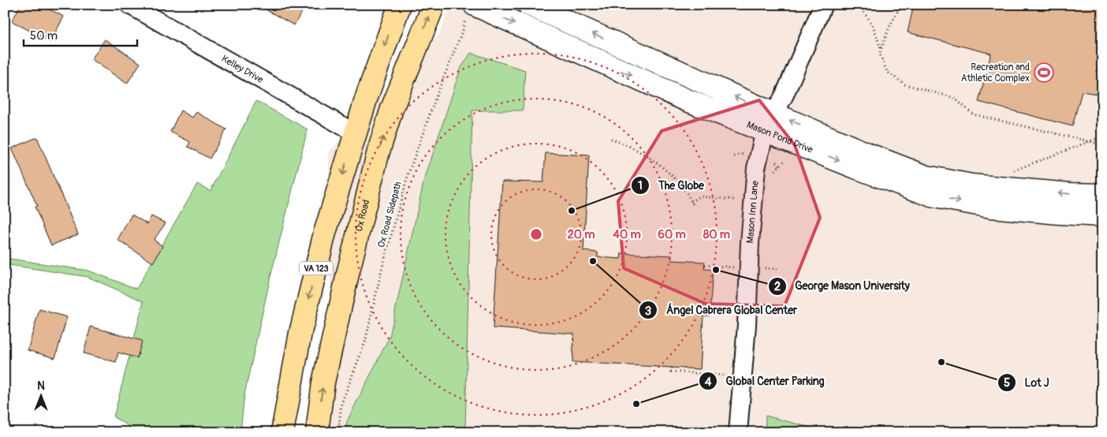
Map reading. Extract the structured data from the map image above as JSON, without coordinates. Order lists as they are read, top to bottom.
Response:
{
  "streets": {
    "main road": ["Ox Road", "VA 123"],
    "street": ["Kelley Drive", "Mason Pond Drive", "Mason Inn Lane"],
    "path": ["Ox Road Sidepath"]
  },
  "crossings": [
    ["Kelley Drive", "VA 123"],
    ["Mason Pond Drive", "Mason Inn Lane"],
    ["Mason Pond Drive", "Ox Road Sidepath"]
  ],
  "places": {
    "sports": ["Recreation and Athletic Complex"],
    "other": [
      "The Globe",
      "Ángel Cabrera Global Center",
      "George Mason University",
      "Lot J",
      "Global Center Parking"
    ]
  },
  "scale_bar": "50 m",
  "north": "top",
  "rings": [
    "20 m",
    "40 m",
    "60 m",
    "80 m"
  ]
}
